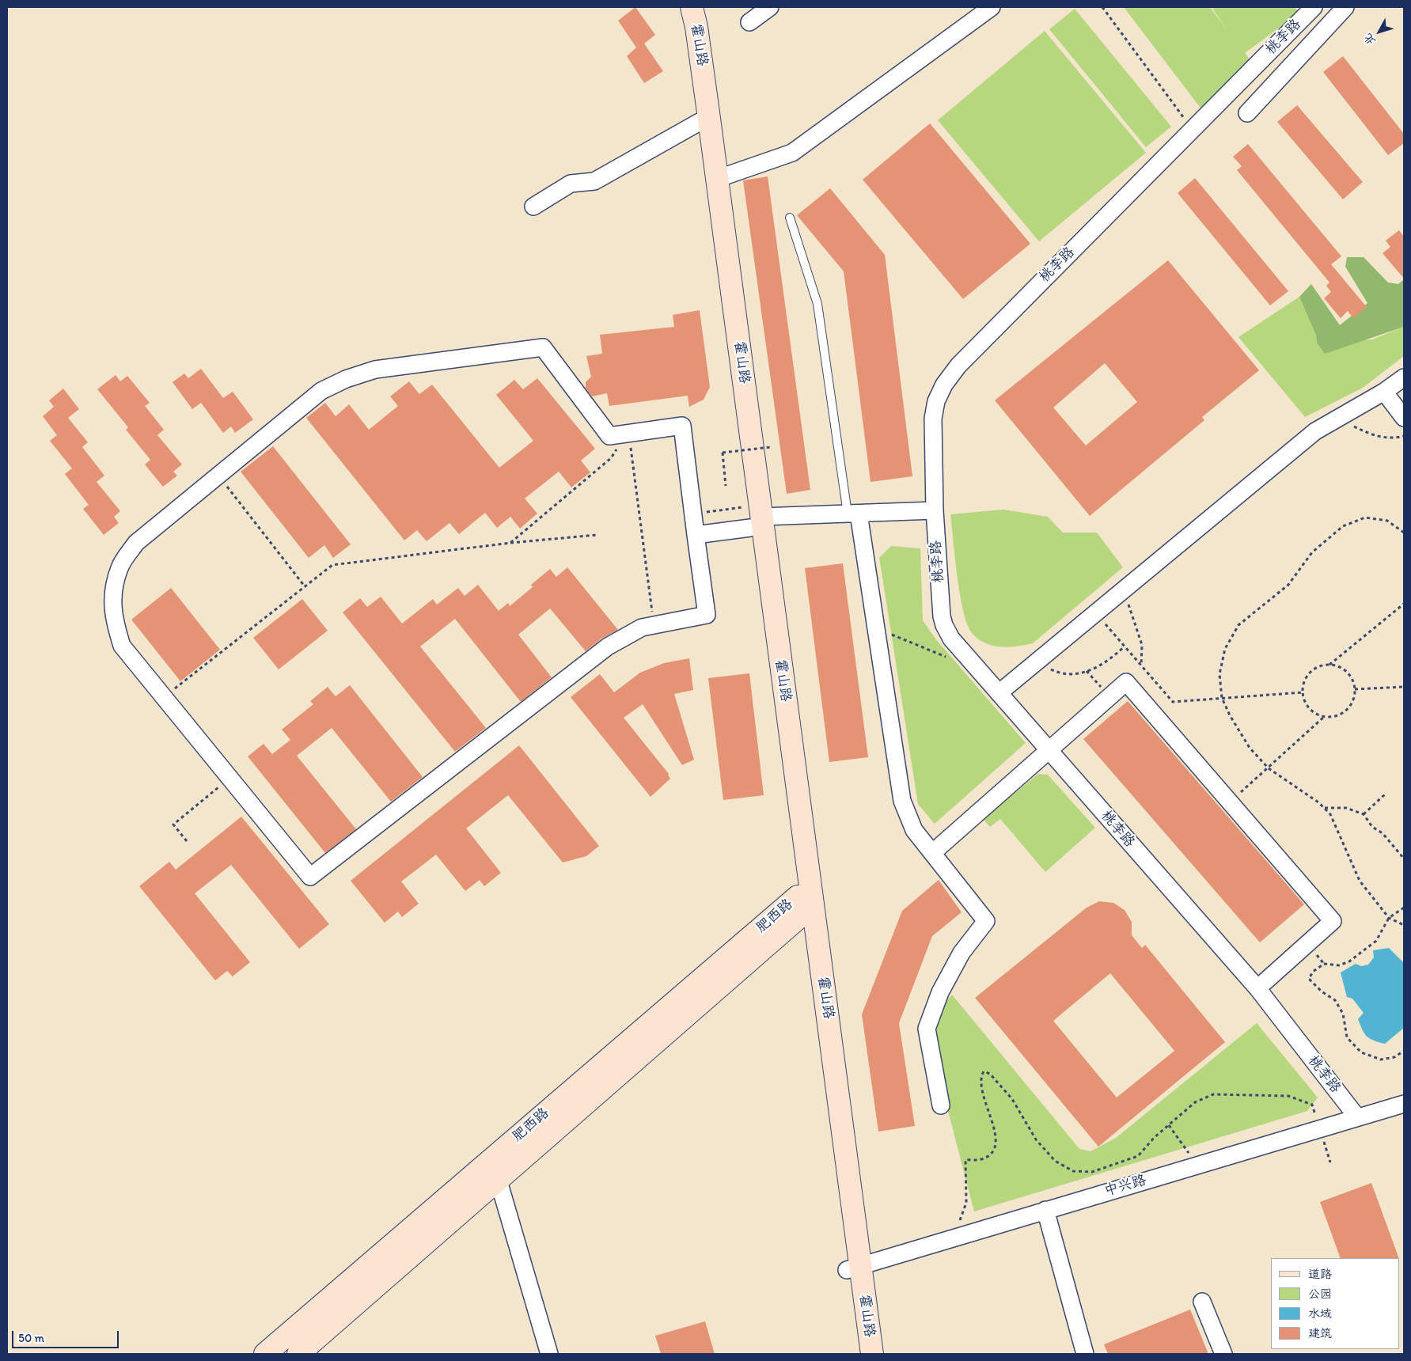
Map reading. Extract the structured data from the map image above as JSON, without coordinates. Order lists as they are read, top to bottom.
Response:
{
  "streets": {
    "main road": ["霍山路", "肥西路"],
    "street": ["桃李路", "中兴路"]
  },
  "crossings": [
    ["桃李路", "中兴路"],
    ["霍山路", "肥西路"],
    ["霍山路", "中兴路"]
  ],
  "legend": [
    "道路",
    "公园",
    "水域",
    "建筑"
  ],
  "scale_bar": "50 m",
  "north": "bottom left"
}
